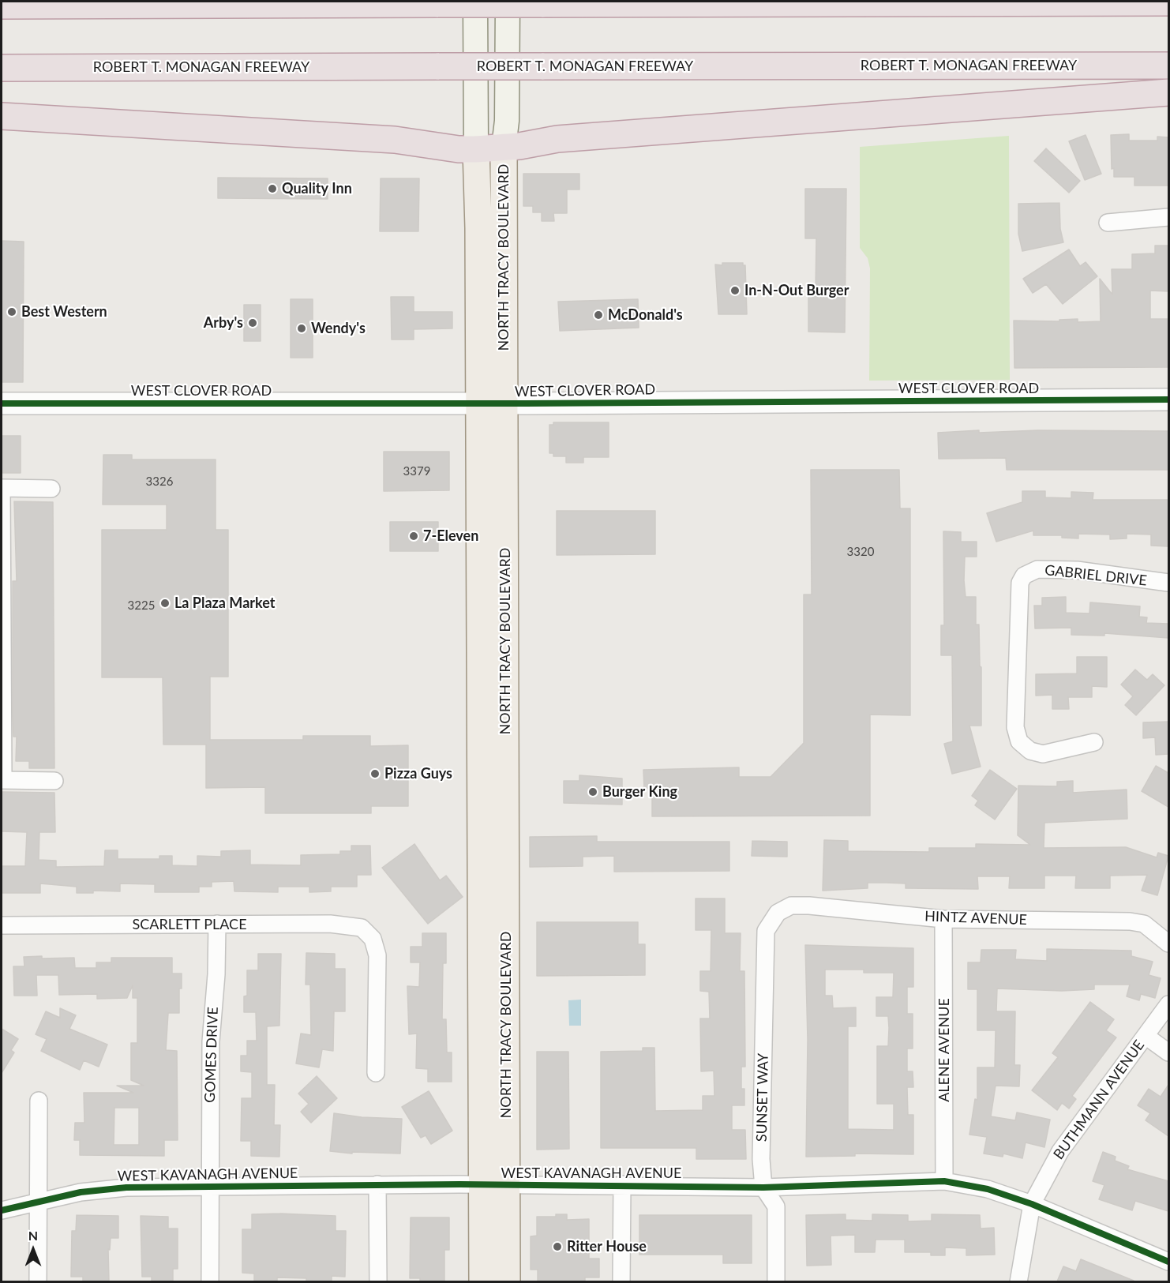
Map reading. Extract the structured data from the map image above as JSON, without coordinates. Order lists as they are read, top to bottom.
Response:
{
  "streets": {
    "highway": ["ROBERT T. MONAGAN FREEWAY"],
    "main road": ["NORTH TRACY BOULEVARD"],
    "street": [
      "WEST CLOVER ROAD",
      "GABRIEL DRIVE",
      "HINTZ AVENUE",
      "SCARLETT PLACE",
      "ALENE AVENUE",
      "GOMES DRIVE",
      "SUNSET WAY",
      "BUTHMANN AVENUE",
      "WEST KAVANAGH AVENUE"
    ]
  },
  "crossings": [
    ["NORTH TRACY BOULEVARD", "WEST CLOVER ROAD"],
    ["NORTH TRACY BOULEVARD", "WEST KAVANAGH AVENUE"],
    ["HINTZ AVENUE", "ALENE AVENUE"],
    ["HINTZ AVENUE", "SUNSET WAY"],
    ["SCARLETT PLACE", "GOMES DRIVE"],
    ["ALENE AVENUE", "WEST KAVANAGH AVENUE"],
    ["GOMES DRIVE", "WEST KAVANAGH AVENUE"],
    ["SUNSET WAY", "WEST KAVANAGH AVENUE"],
    ["BUTHMANN AVENUE", "WEST KAVANAGH AVENUE"]
  ],
  "places": [
    "Quality Inn",
    "In-N-Out Burger",
    "Best Western",
    "McDonald's",
    "Arby's",
    "Wendy's",
    "7-Eleven",
    "La Plaza Market",
    "Pizza Guys",
    "Burger King",
    "Ritter House"
  ],
  "house_numbers": [
    "3379",
    "3326",
    "3320",
    "3225"
  ],
  "north": "top"
}
